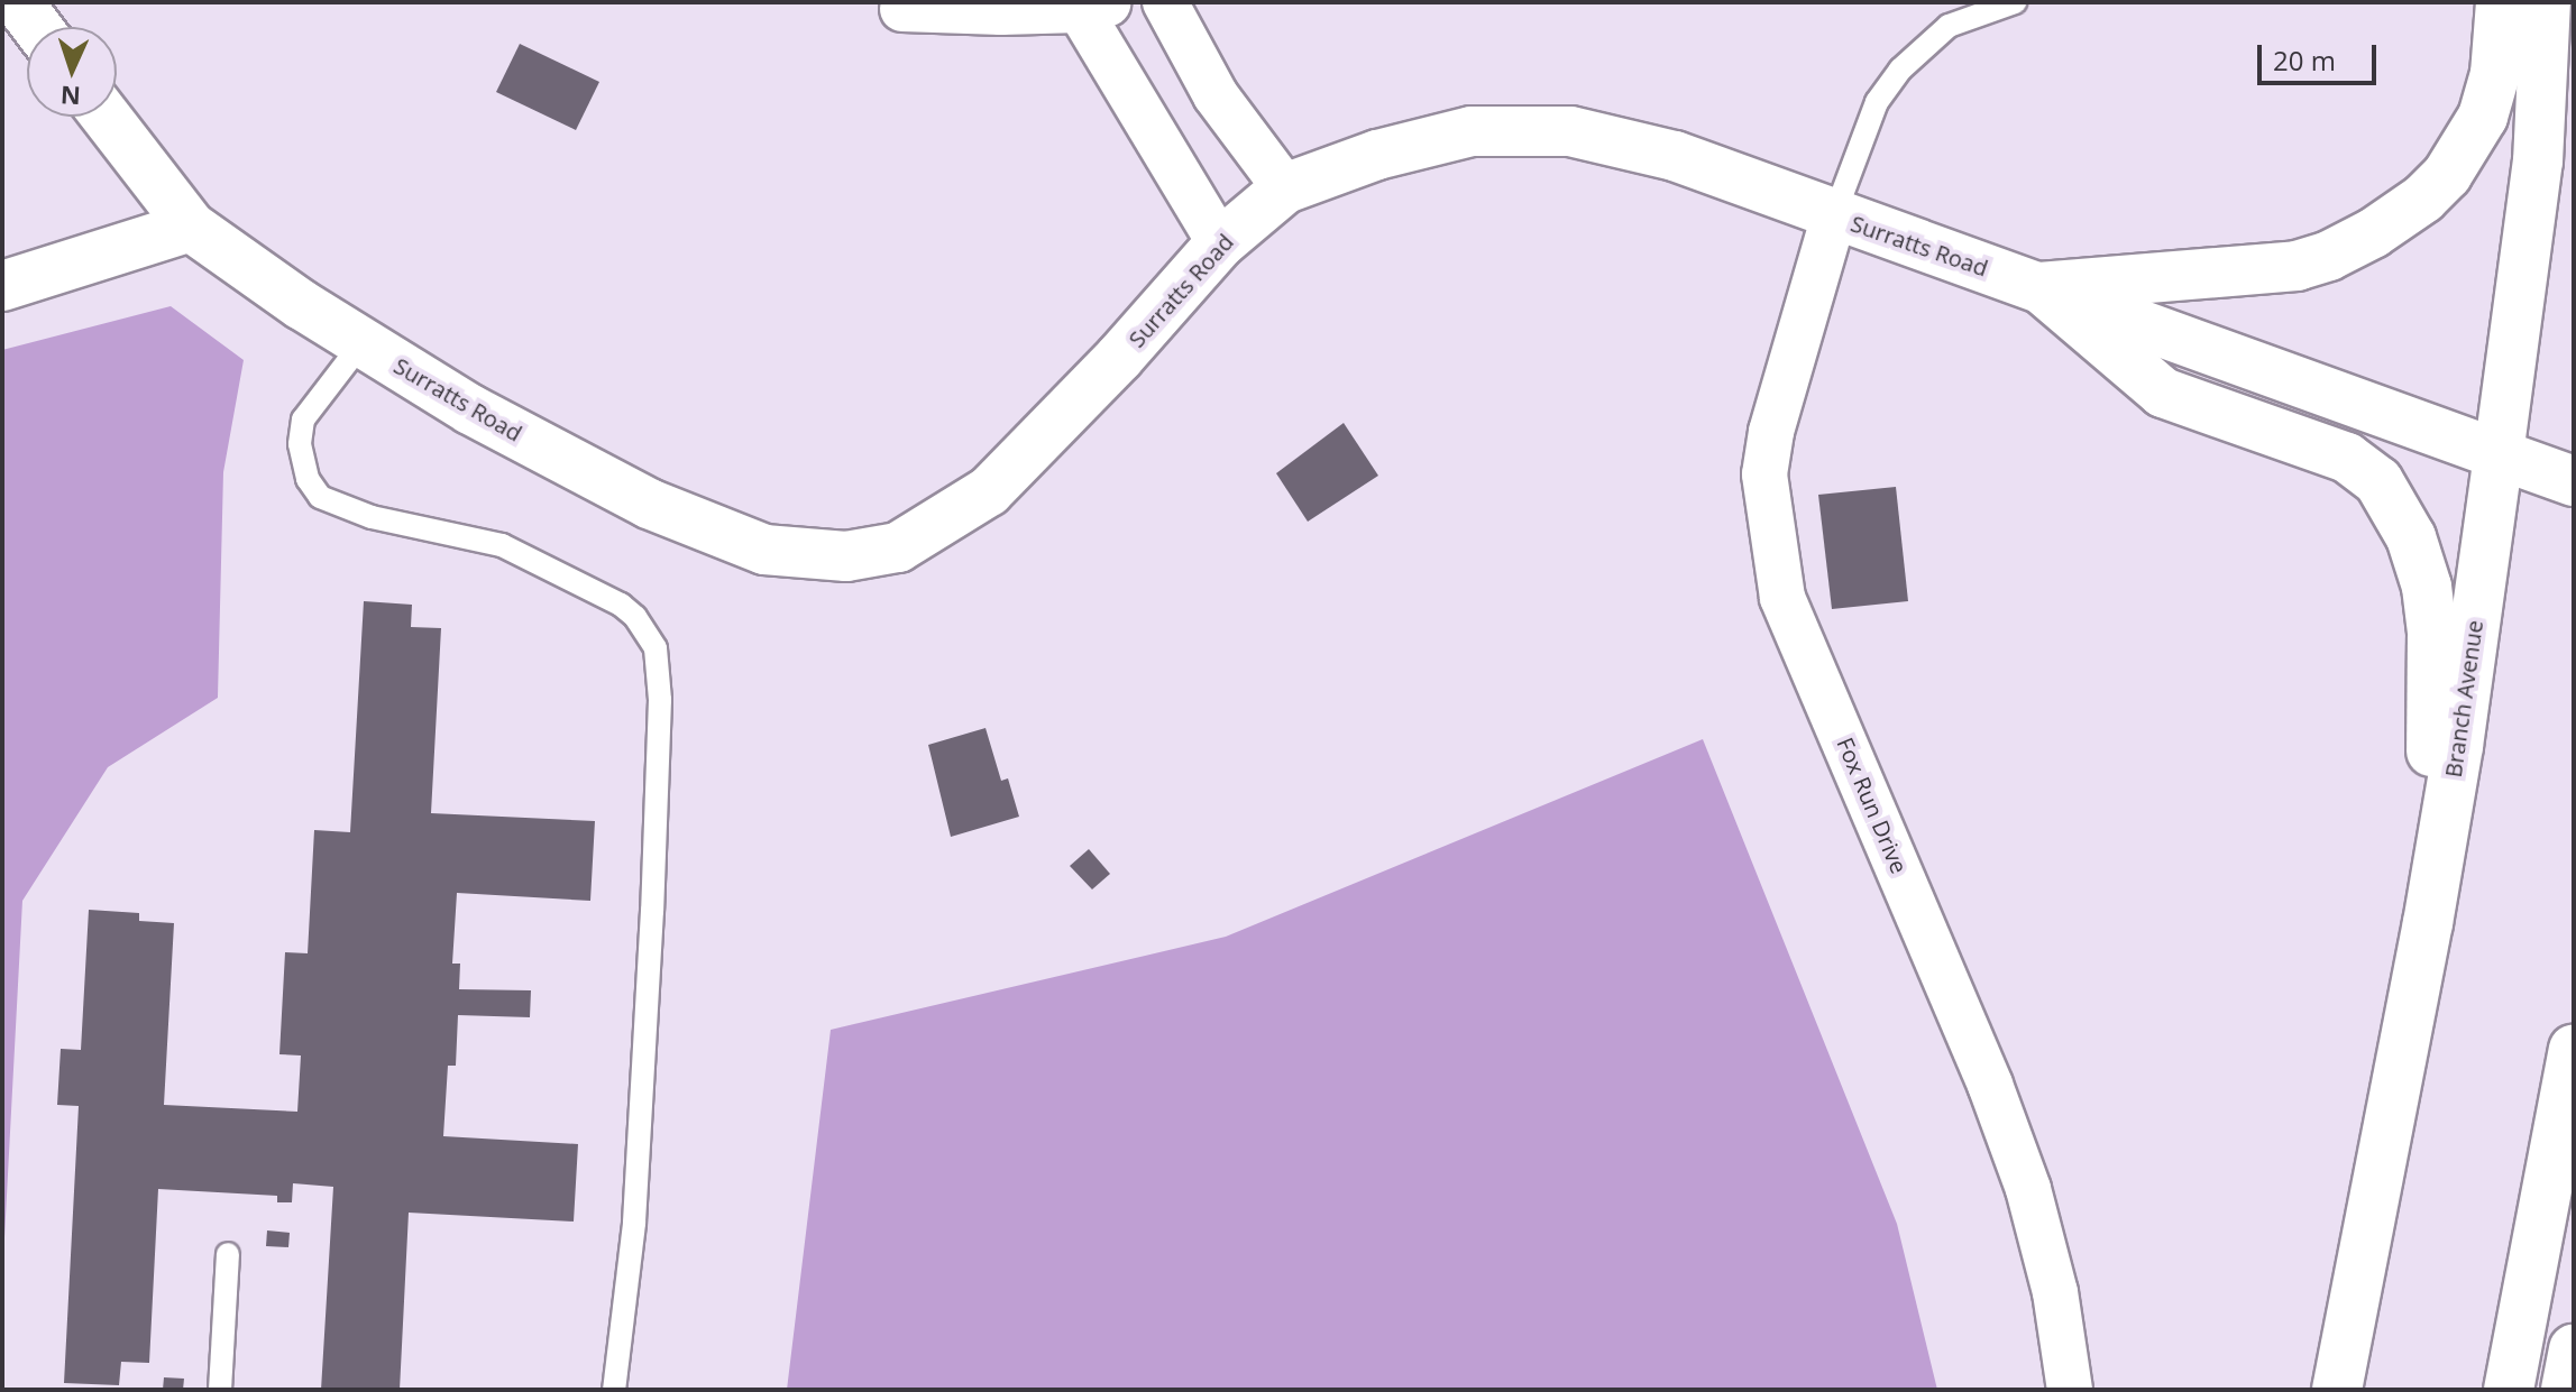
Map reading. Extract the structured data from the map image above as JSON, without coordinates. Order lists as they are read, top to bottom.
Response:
{
  "streets": {
    "main road": ["Surratts Road", "Branch Avenue"],
    "street": ["Fox Run Drive"]
  },
  "crossings": [
    ["Surratts Road", "Branch Avenue"],
    ["Surratts Road", "Fox Run Drive"]
  ],
  "scale_bar": "20 m",
  "north": "bottom"
}
